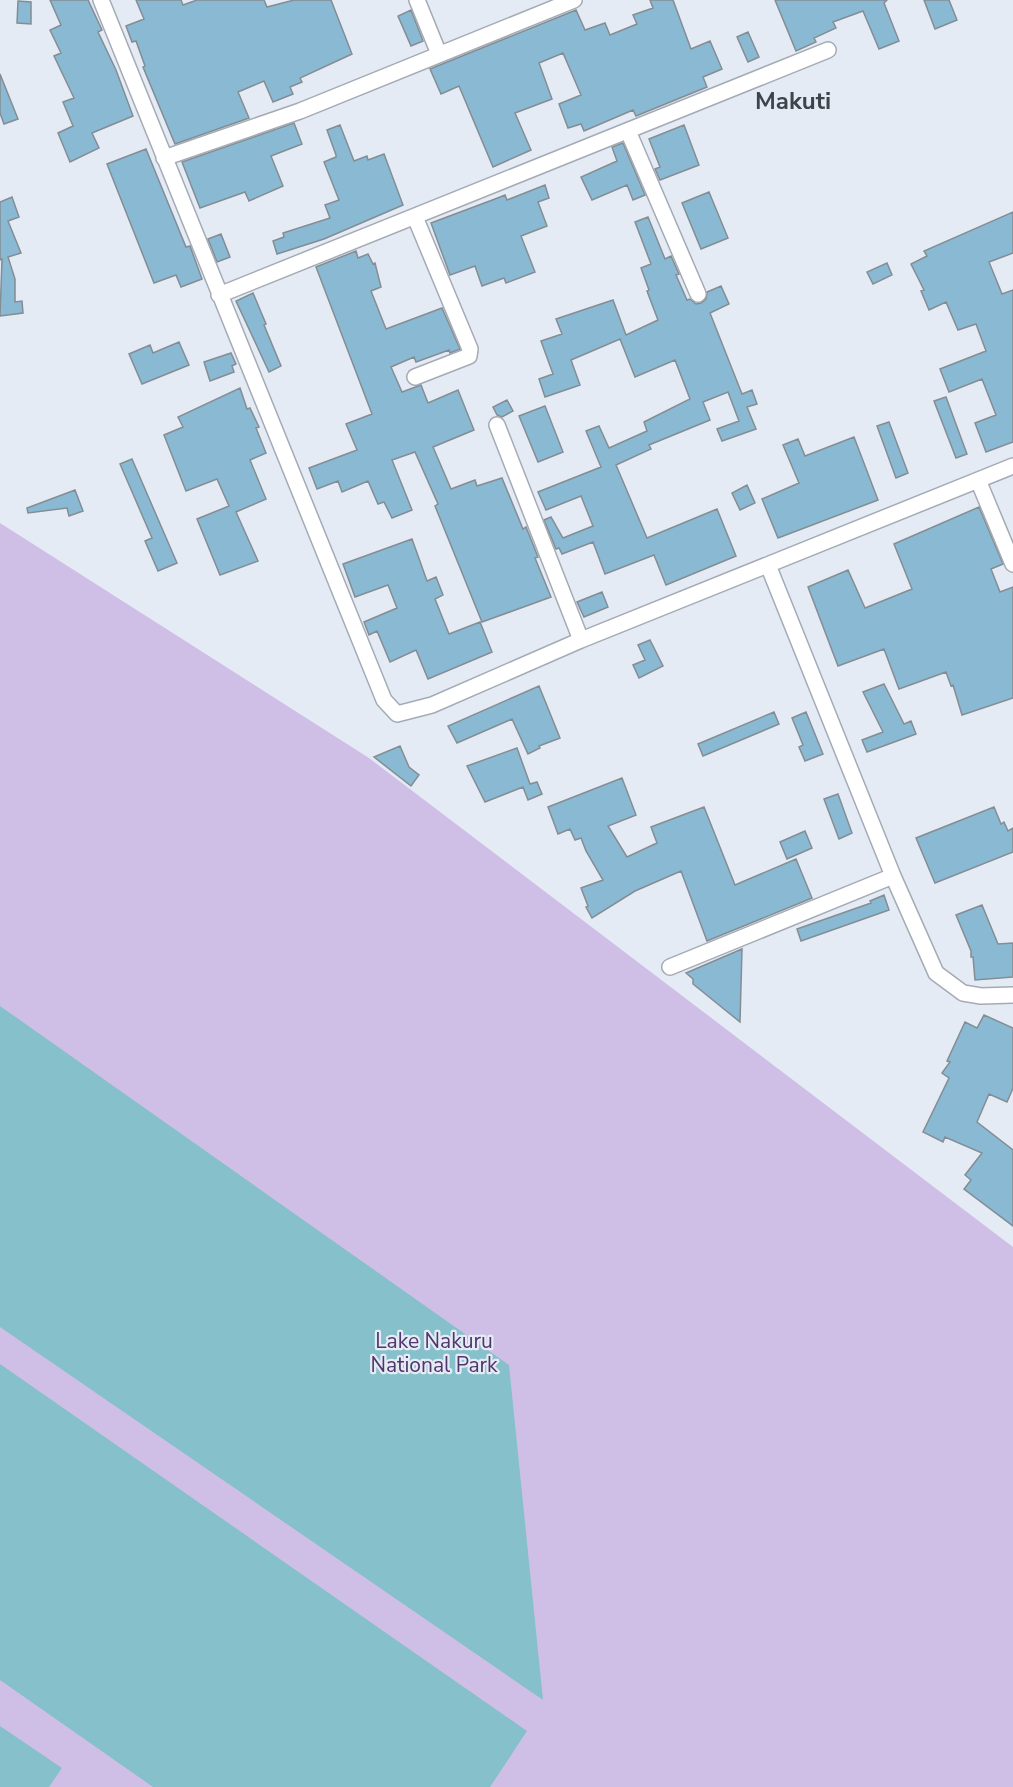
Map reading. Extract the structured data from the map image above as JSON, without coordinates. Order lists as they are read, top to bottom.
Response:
{
  "districts": ["Makuti"],
  "parks": ["Lake Nakuru National Park"]
}
